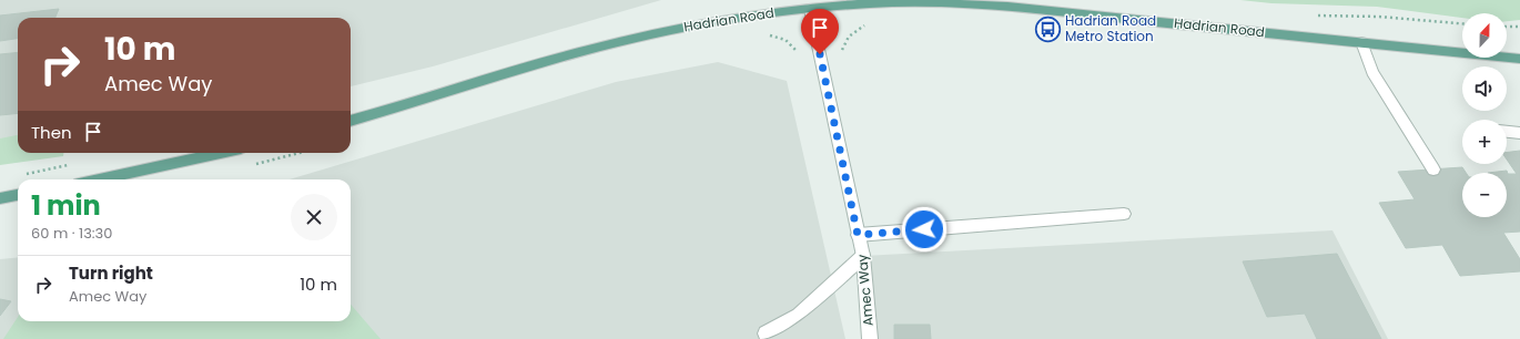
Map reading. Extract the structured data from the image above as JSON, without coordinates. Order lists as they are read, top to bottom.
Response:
{
  "streets": {
    "main road": ["Hadrian Road"],
    "street": ["Amec Way"]
  },
  "crossings": [
    ["Hadrian Road", "Amec Way"]
  ],
  "places": {
    "bus stop": ["Hadrian Road Metro Station"]
  },
  "north": "top",
  "page": {
    "map_buttons": ["+", "−"],
    "turn": ["10 m", "Amec Way"],
    "then": "Then",
    "heading": ["1 min", "60 m · 13:30"],
    "list": [
      {
        "name": "Turn right",
        "note": "Amec Way",
        "value": "10 m"
      }
    ]
  }
}
